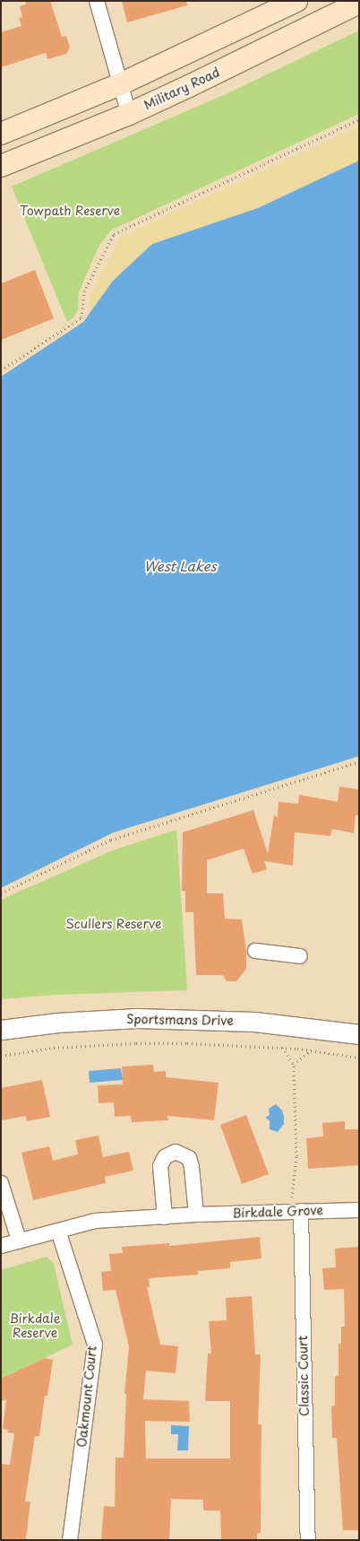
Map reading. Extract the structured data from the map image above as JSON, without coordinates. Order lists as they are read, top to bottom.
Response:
{
  "streets": {
    "main road": ["Military Road"],
    "street": [
      "Sportsmans Drive",
      "Birkdale Grove",
      "Classic Court",
      "Oakmount Court"
    ]
  },
  "crossings": [
    ["Birkdale Grove", "Classic Court"],
    ["Birkdale Grove", "Oakmount Court"]
  ],
  "water": ["West Lakes"],
  "parks": ["Towpath Reserve", "Scullers Reserve", "Birkdale Reserve"]
}
